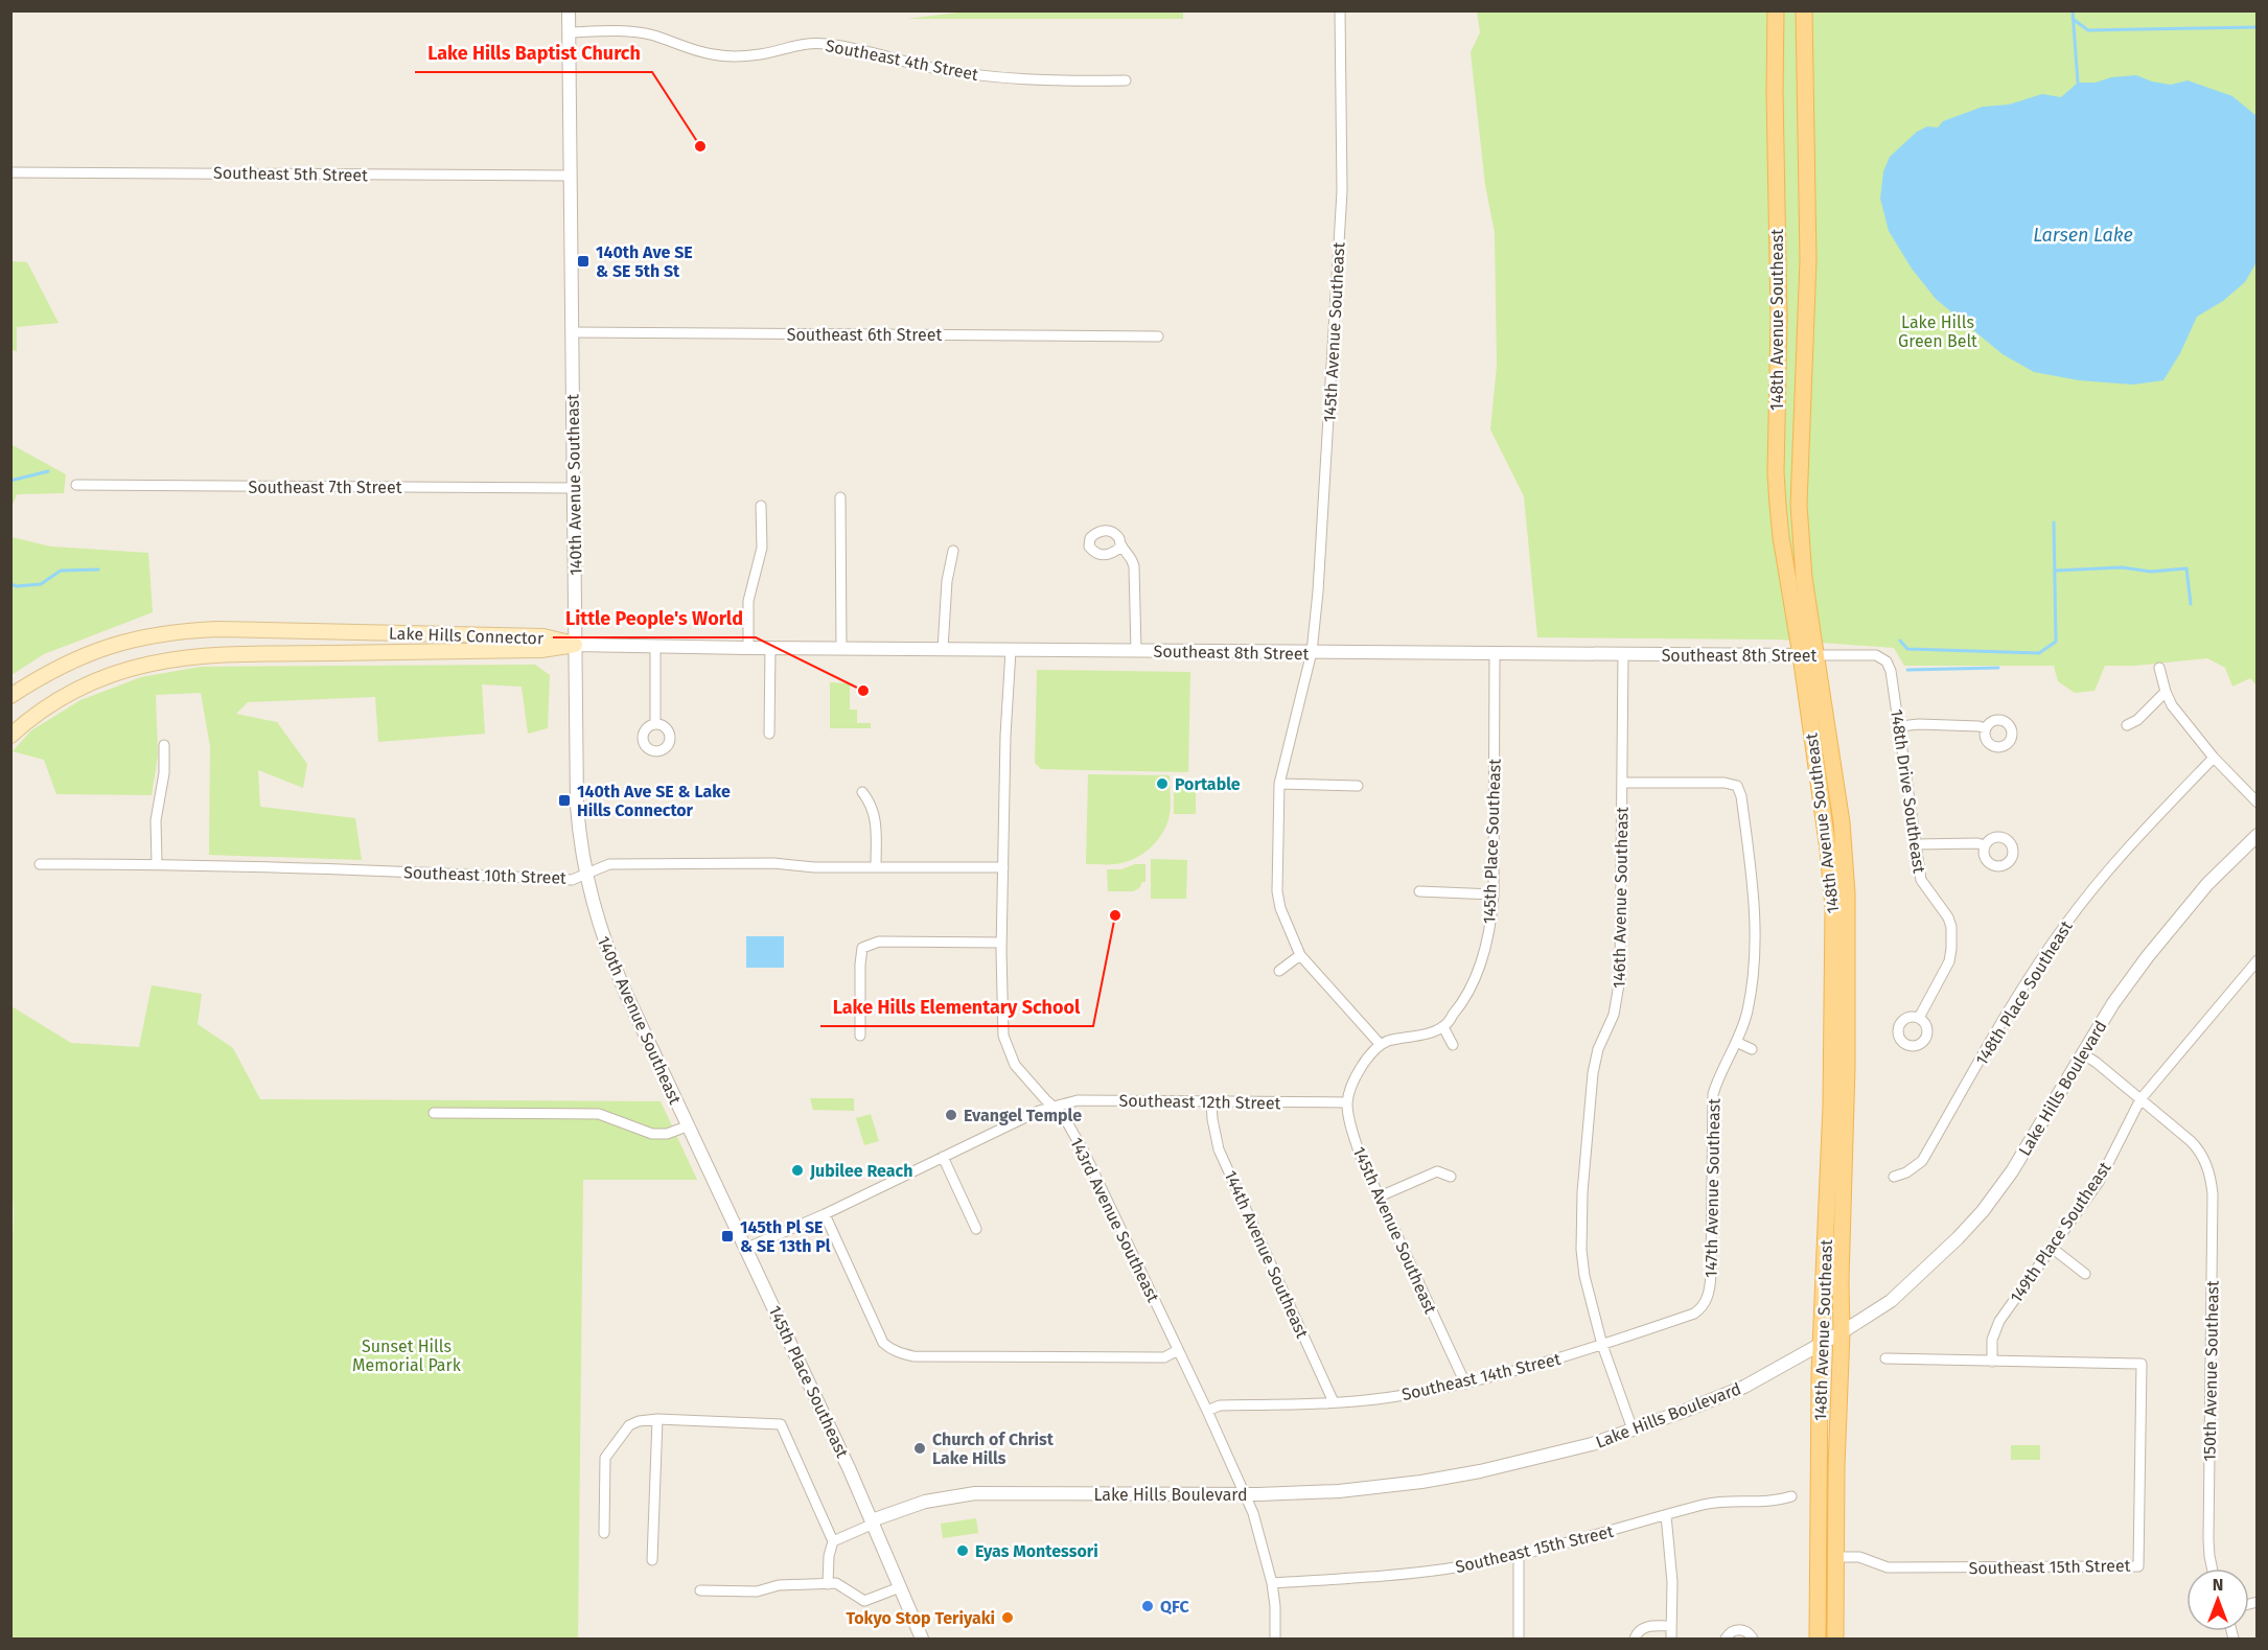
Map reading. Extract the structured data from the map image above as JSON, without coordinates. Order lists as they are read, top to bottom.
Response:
{
  "streets": {
    "main road": ["148th Avenue Southeast", "Lake Hills Connector"],
    "street": [
      "Southeast 4th Street",
      "Southeast 5th Street",
      "145th Avenue Southeast",
      "Southeast 6th Street",
      "140th Avenue Southeast",
      "Southeast 7th Street",
      "Southeast 8th Street",
      "148th Drive Southeast",
      "145th Place Southeast",
      "Southeast 10th Street",
      "146th Avenue Southeast",
      "148th Place Southeast",
      "Lake Hills Boulevard",
      "Southeast 12th Street",
      "147th Avenue Southeast",
      "143rd Avenue Southeast",
      "149th Place Southeast",
      "144th Avenue Southeast",
      "150th Avenue Southeast",
      "Southeast 14th Street",
      "Southeast 15th Street"
    ]
  },
  "crossings": [
    ["Southeast 4th Street", "140th Avenue Southeast"],
    ["Southeast 5th Street", "140th Avenue Southeast"],
    ["148th Avenue Southeast", "Southeast 8th Street"],
    ["148th Avenue Southeast", "Lake Hills Boulevard"],
    ["148th Avenue Southeast", "Southeast 15th Street"],
    ["145th Avenue Southeast", "Southeast 8th Street"],
    ["145th Avenue Southeast", "Southeast 12th Street"],
    ["145th Avenue Southeast", "Southeast 14th Street"],
    ["Southeast 6th Street", "140th Avenue Southeast"],
    ["140th Avenue Southeast", "Southeast 7th Street"],
    ["140th Avenue Southeast", "Lake Hills Connector"],
    ["140th Avenue Southeast", "Southeast 8th Street"],
    ["140th Avenue Southeast", "145th Place Southeast"],
    ["140th Avenue Southeast", "Southeast 10th Street"],
    ["Lake Hills Connector", "Southeast 8th Street"],
    ["Southeast 8th Street", "148th Drive Southeast"],
    ["Southeast 8th Street", "145th Place Southeast"],
    ["Southeast 8th Street", "146th Avenue Southeast"],
    ["Southeast 8th Street", "143rd Avenue Southeast"],
    ["145th Place Southeast", "Lake Hills Boulevard"],
    ["145th Place Southeast", "Southeast 12th Street"],
    ["Southeast 10th Street", "143rd Avenue Southeast"],
    ["146th Avenue Southeast", "Lake Hills Boulevard"],
    ["146th Avenue Southeast", "147th Avenue Southeast"],
    ["146th Avenue Southeast", "Southeast 14th Street"],
    ["Lake Hills Boulevard", "143rd Avenue Southeast"],
    ["Southeast 12th Street", "143rd Avenue Southeast"],
    ["Southeast 12th Street", "144th Avenue Southeast"],
    ["147th Avenue Southeast", "Southeast 14th Street"],
    ["143rd Avenue Southeast", "Southeast 14th Street"],
    ["143rd Avenue Southeast", "Southeast 15th Street"],
    ["149th Place Southeast", "150th Avenue Southeast"],
    ["149th Place Southeast", "Southeast 15th Street"],
    ["144th Avenue Southeast", "Southeast 14th Street"]
  ],
  "water": ["Larsen Lake"],
  "parks": ["Lake Hills Green Belt", "Sunset Hills Memorial Park"],
  "places": {
    "other": [
      "Lake Hills Baptist Church",
      "Little People's World",
      "Portable",
      "Lake Hills Elementary School",
      "Evangel Temple",
      "Jubilee Reach",
      "Church of Christ Lake Hills",
      "Eyas Montessori",
      "QFC",
      "Tokyo Stop Teriyaki"
    ],
    "transit": ["140th Ave SE & SE 5th St", "140th Ave SE & Lake Hills Connector", "145th Pl SE & SE 13th Pl"]
  },
  "north": "top"
}
